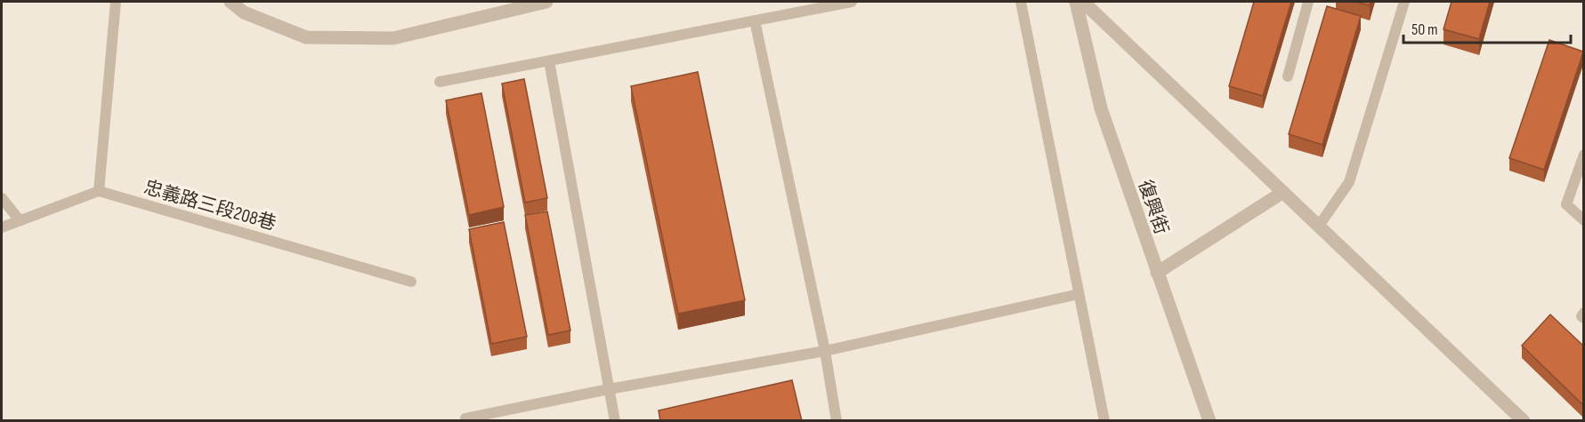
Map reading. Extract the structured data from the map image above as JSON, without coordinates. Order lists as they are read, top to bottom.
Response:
{
  "streets": {
    "street": ["復興街"],
    "lane": ["忠義路三段208巷"]
  },
  "scale_bar": "50 m"
}
